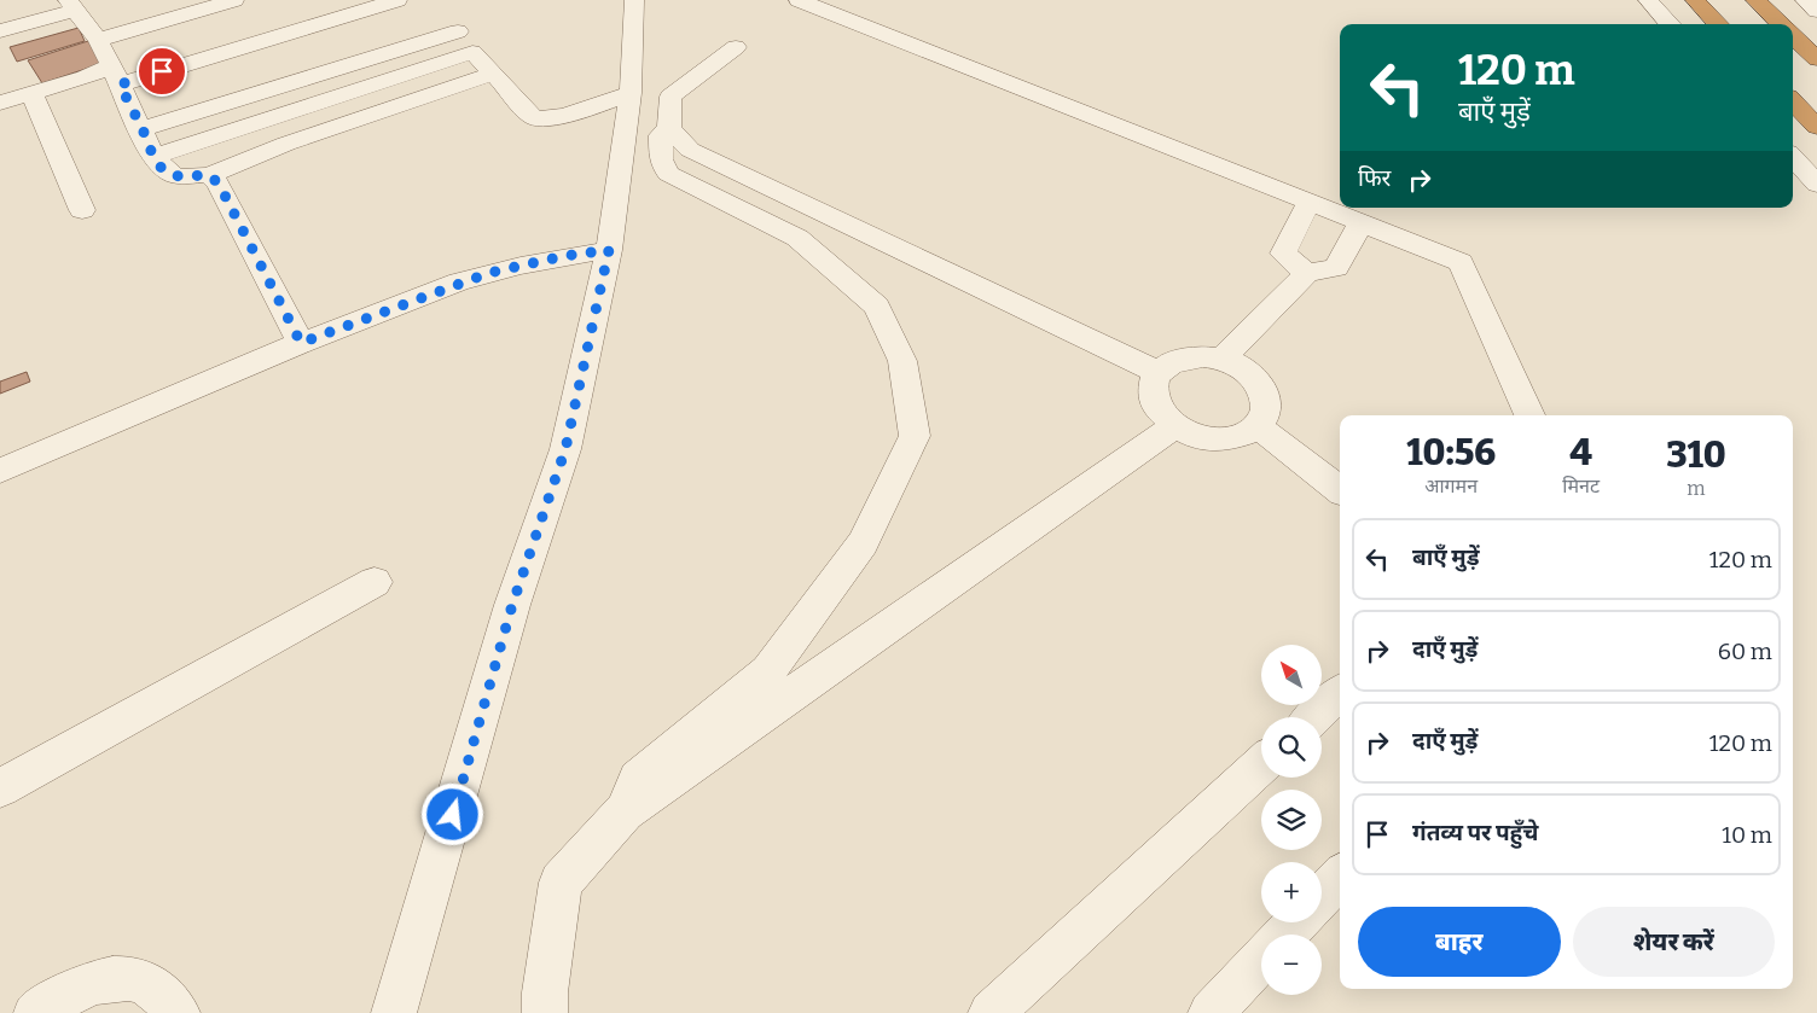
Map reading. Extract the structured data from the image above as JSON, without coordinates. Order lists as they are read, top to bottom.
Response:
{
  "north": "top left",
  "page": {
    "turn": ["120 m", "बाएँ मुड़ें"],
    "then": "फिर",
    "eta": [
      "10:56",
      "आगमन",
      "4",
      "मिनट",
      "310",
      "m"
    ],
    "list": [
      {
        "name": "बाएँ मुड़ें",
        "value": "120 m"
      },
      {
        "name": "दाएँ मुड़ें",
        "value": "60 m"
      },
      {
        "name": "दाएँ मुड़ें",
        "value": "120 m"
      },
      {
        "name": "गंतव्य पर पहुँचे",
        "value": "10 m"
      }
    ],
    "map_buttons": ["+", "−"],
    "buttons": ["बाहर", "शेयर करें"]
  }
}
